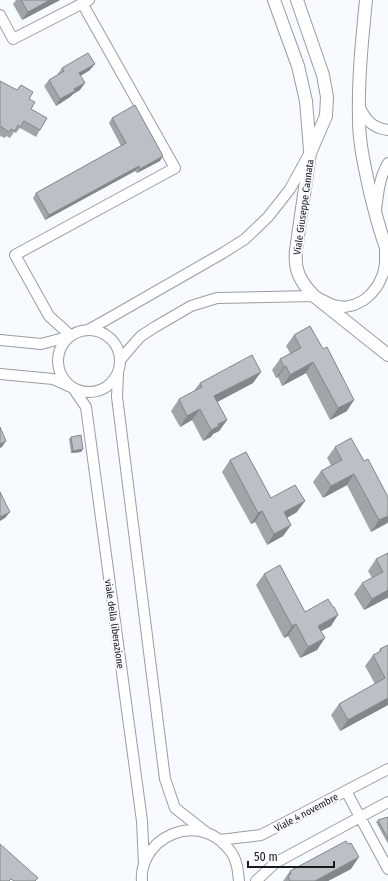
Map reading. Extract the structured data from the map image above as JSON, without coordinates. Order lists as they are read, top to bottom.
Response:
{
  "streets": {
    "street": ["Viale Giuseppe Cannata", "viale della liberazione", "Viale 4 novembre"]
  },
  "scale_bar": "50 m"
}
